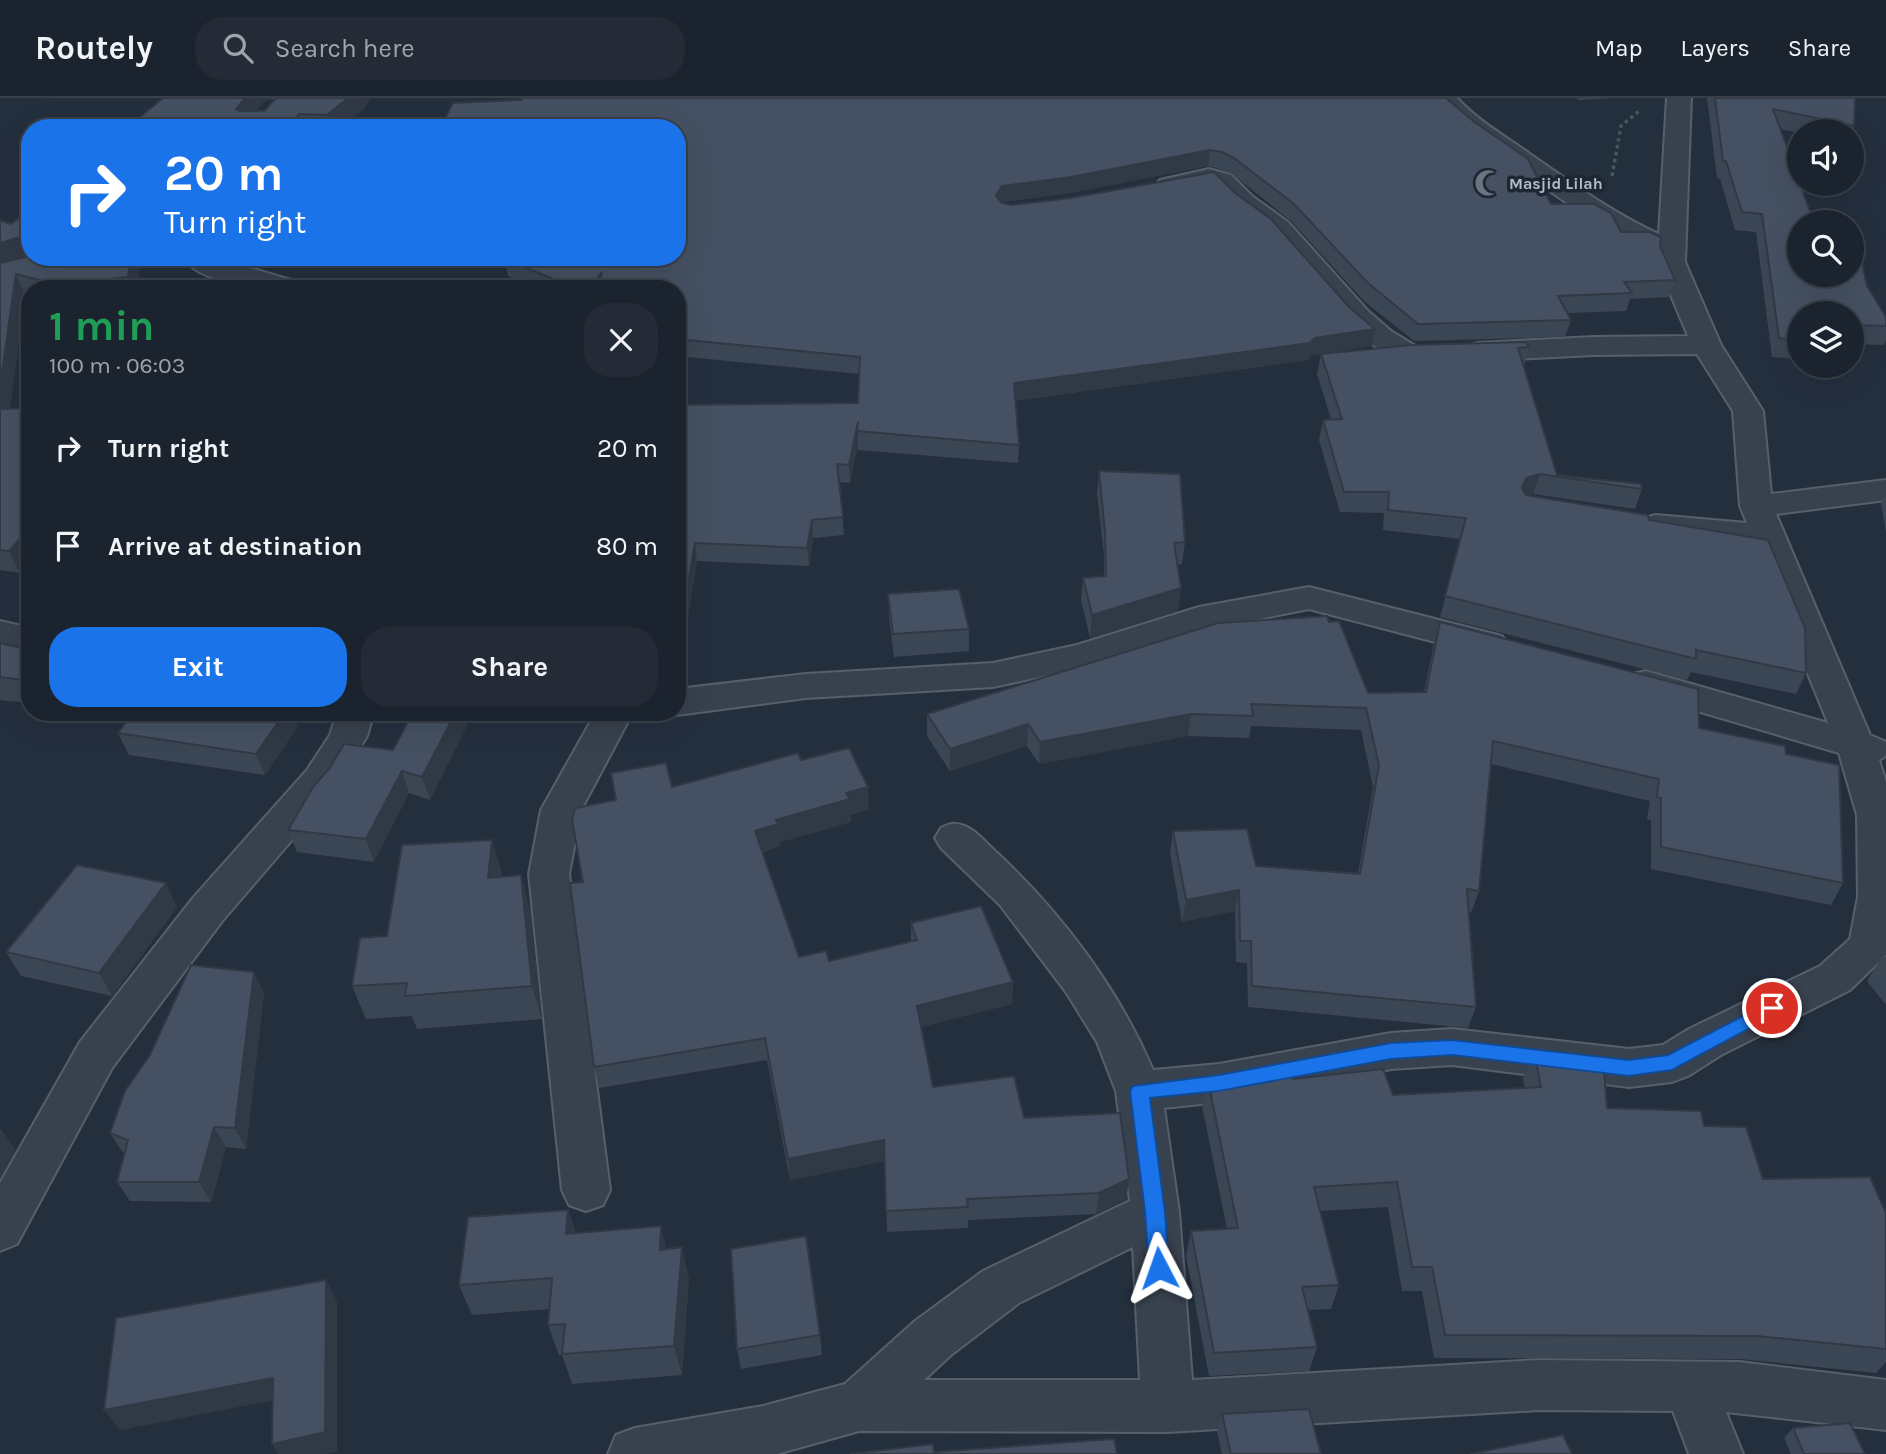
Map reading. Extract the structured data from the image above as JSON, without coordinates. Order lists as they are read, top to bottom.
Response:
{
  "places": {
    "mosque": ["Masjid Lilah"]
  },
  "page": {
    "header": "Routely",
    "search": "Search here",
    "nav": ["Map", "Layers", "Share"],
    "turn": ["20 m", "Turn right"],
    "heading": ["1 min", "100 m · 06:03"],
    "list": [
      {
        "name": "Turn right",
        "value": "20 m"
      },
      {
        "name": "Arrive at destination",
        "value": "80 m"
      }
    ],
    "buttons": ["Exit", "Share"]
  }
}
